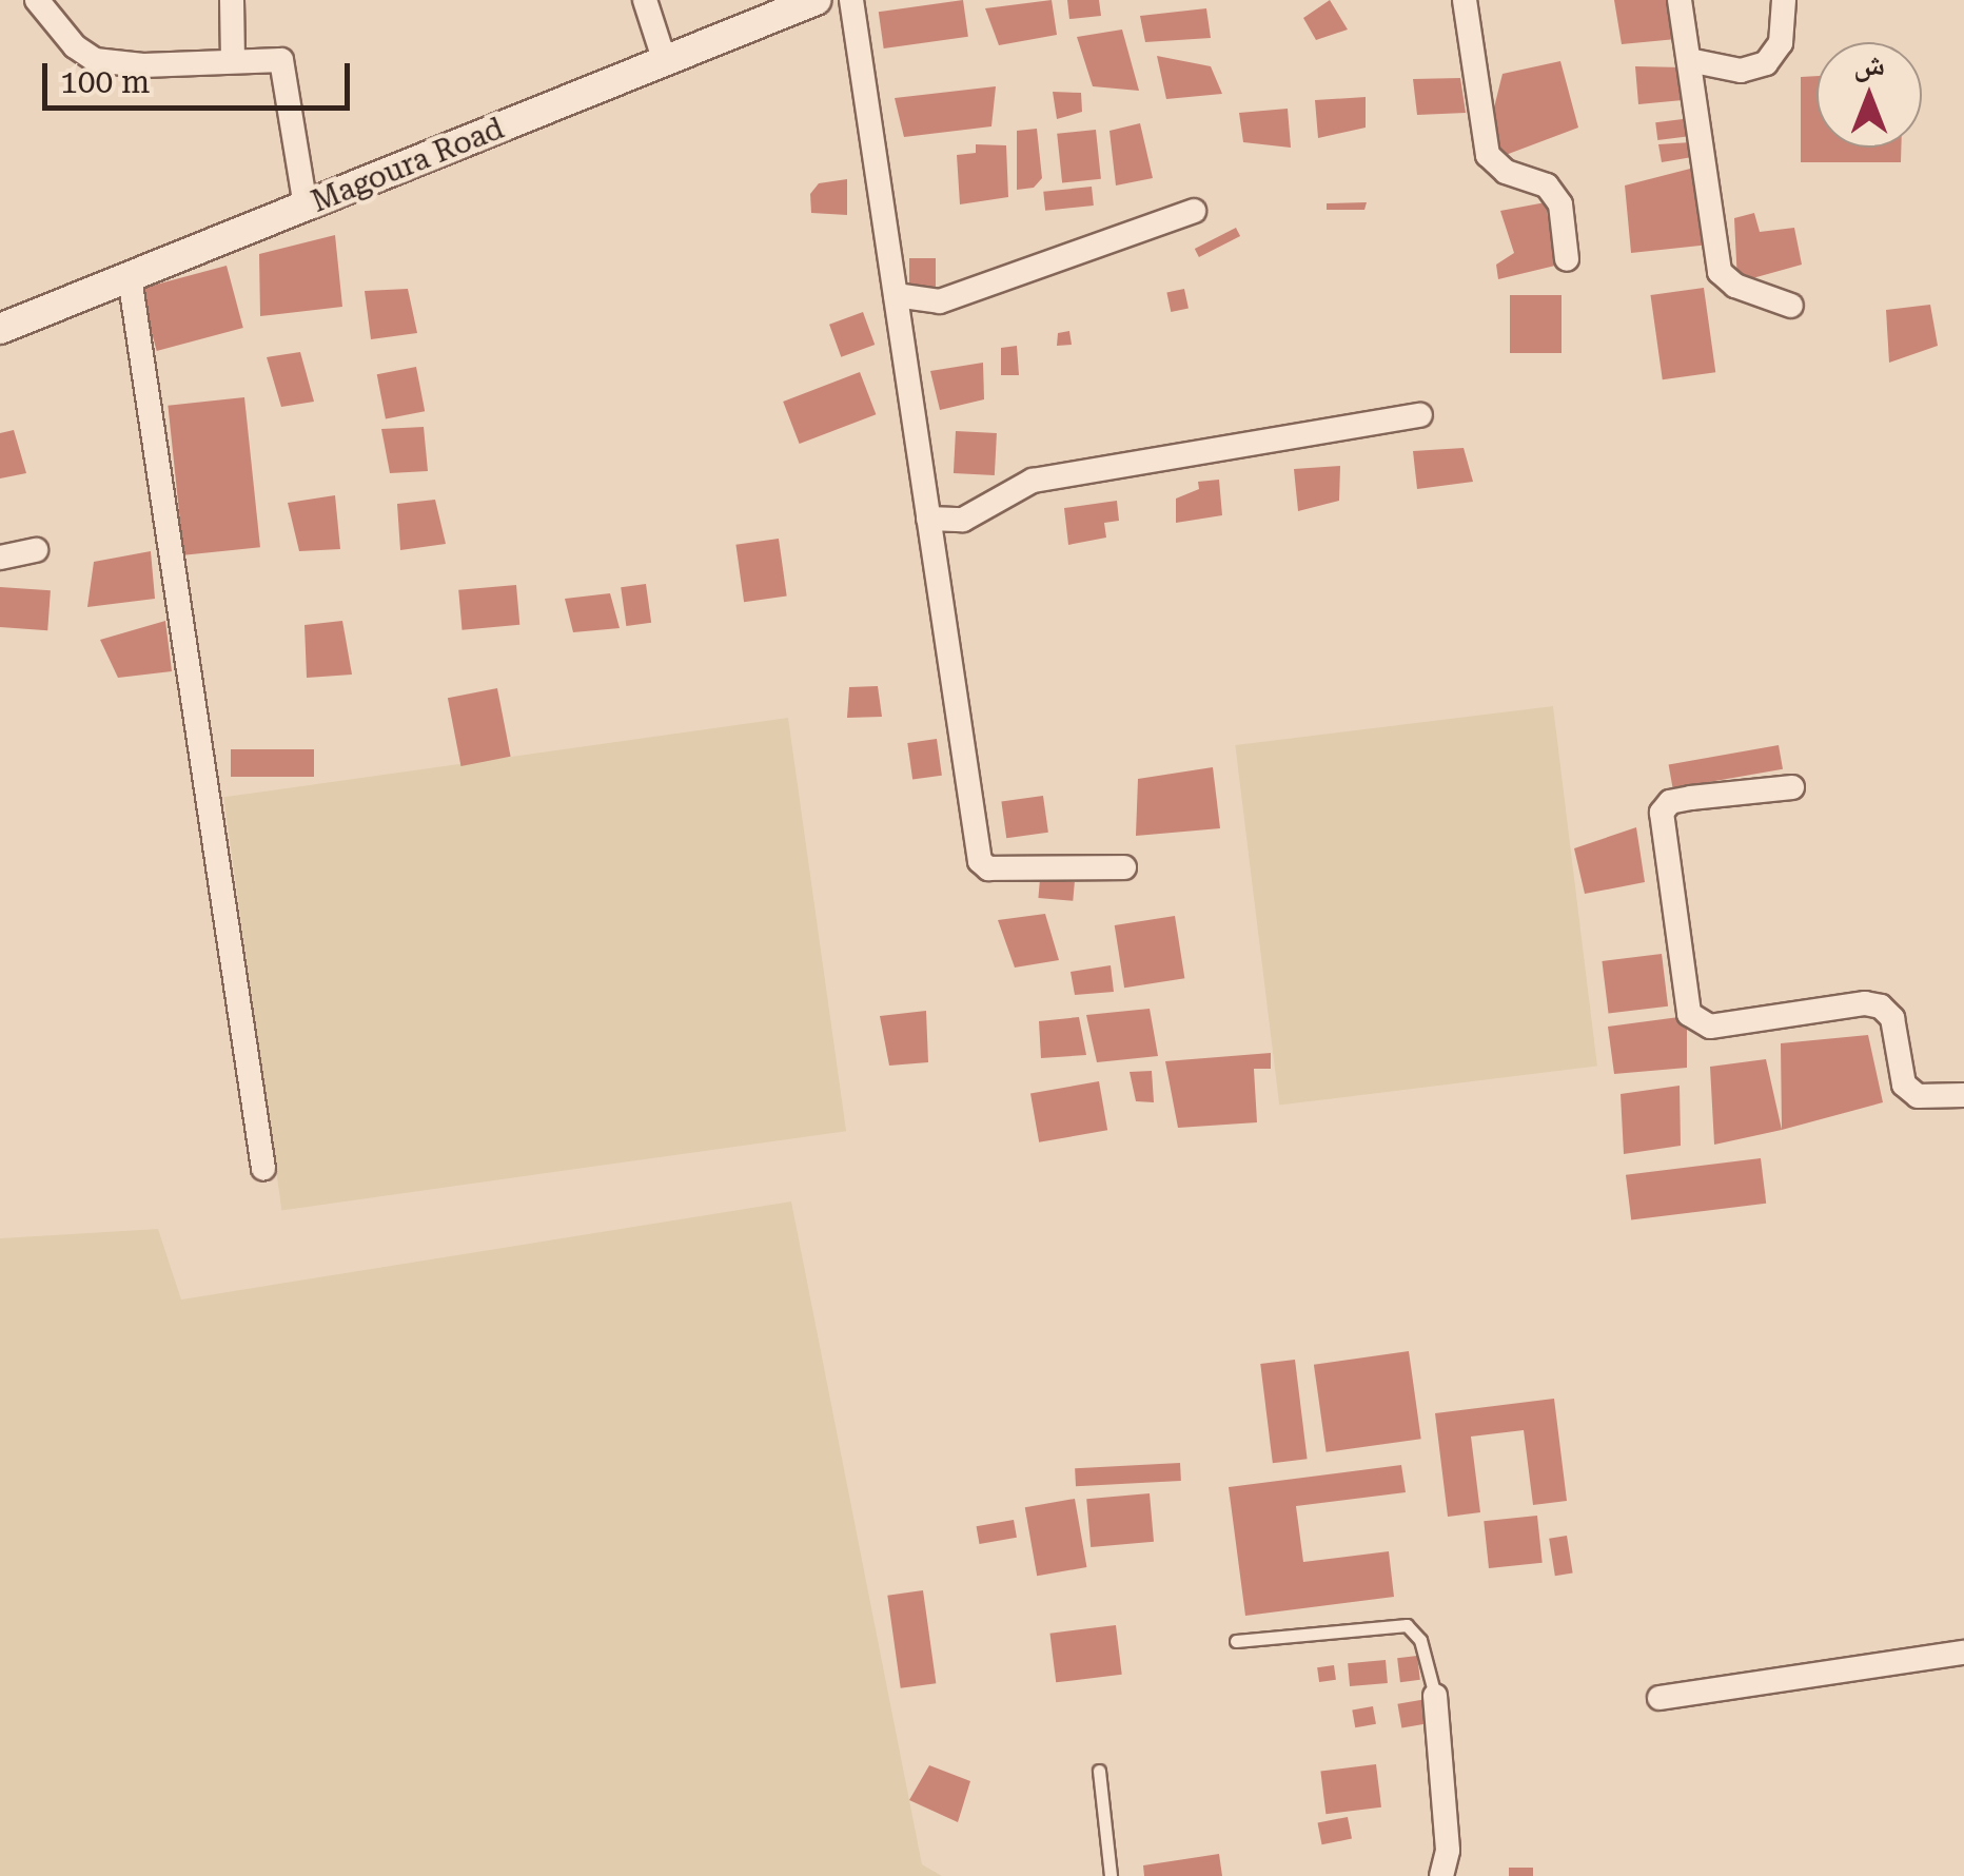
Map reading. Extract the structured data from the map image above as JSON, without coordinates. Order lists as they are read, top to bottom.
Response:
{
  "streets": {
    "street": ["Magoura Road"]
  },
  "scale_bar": "100 m",
  "north": "top"
}
